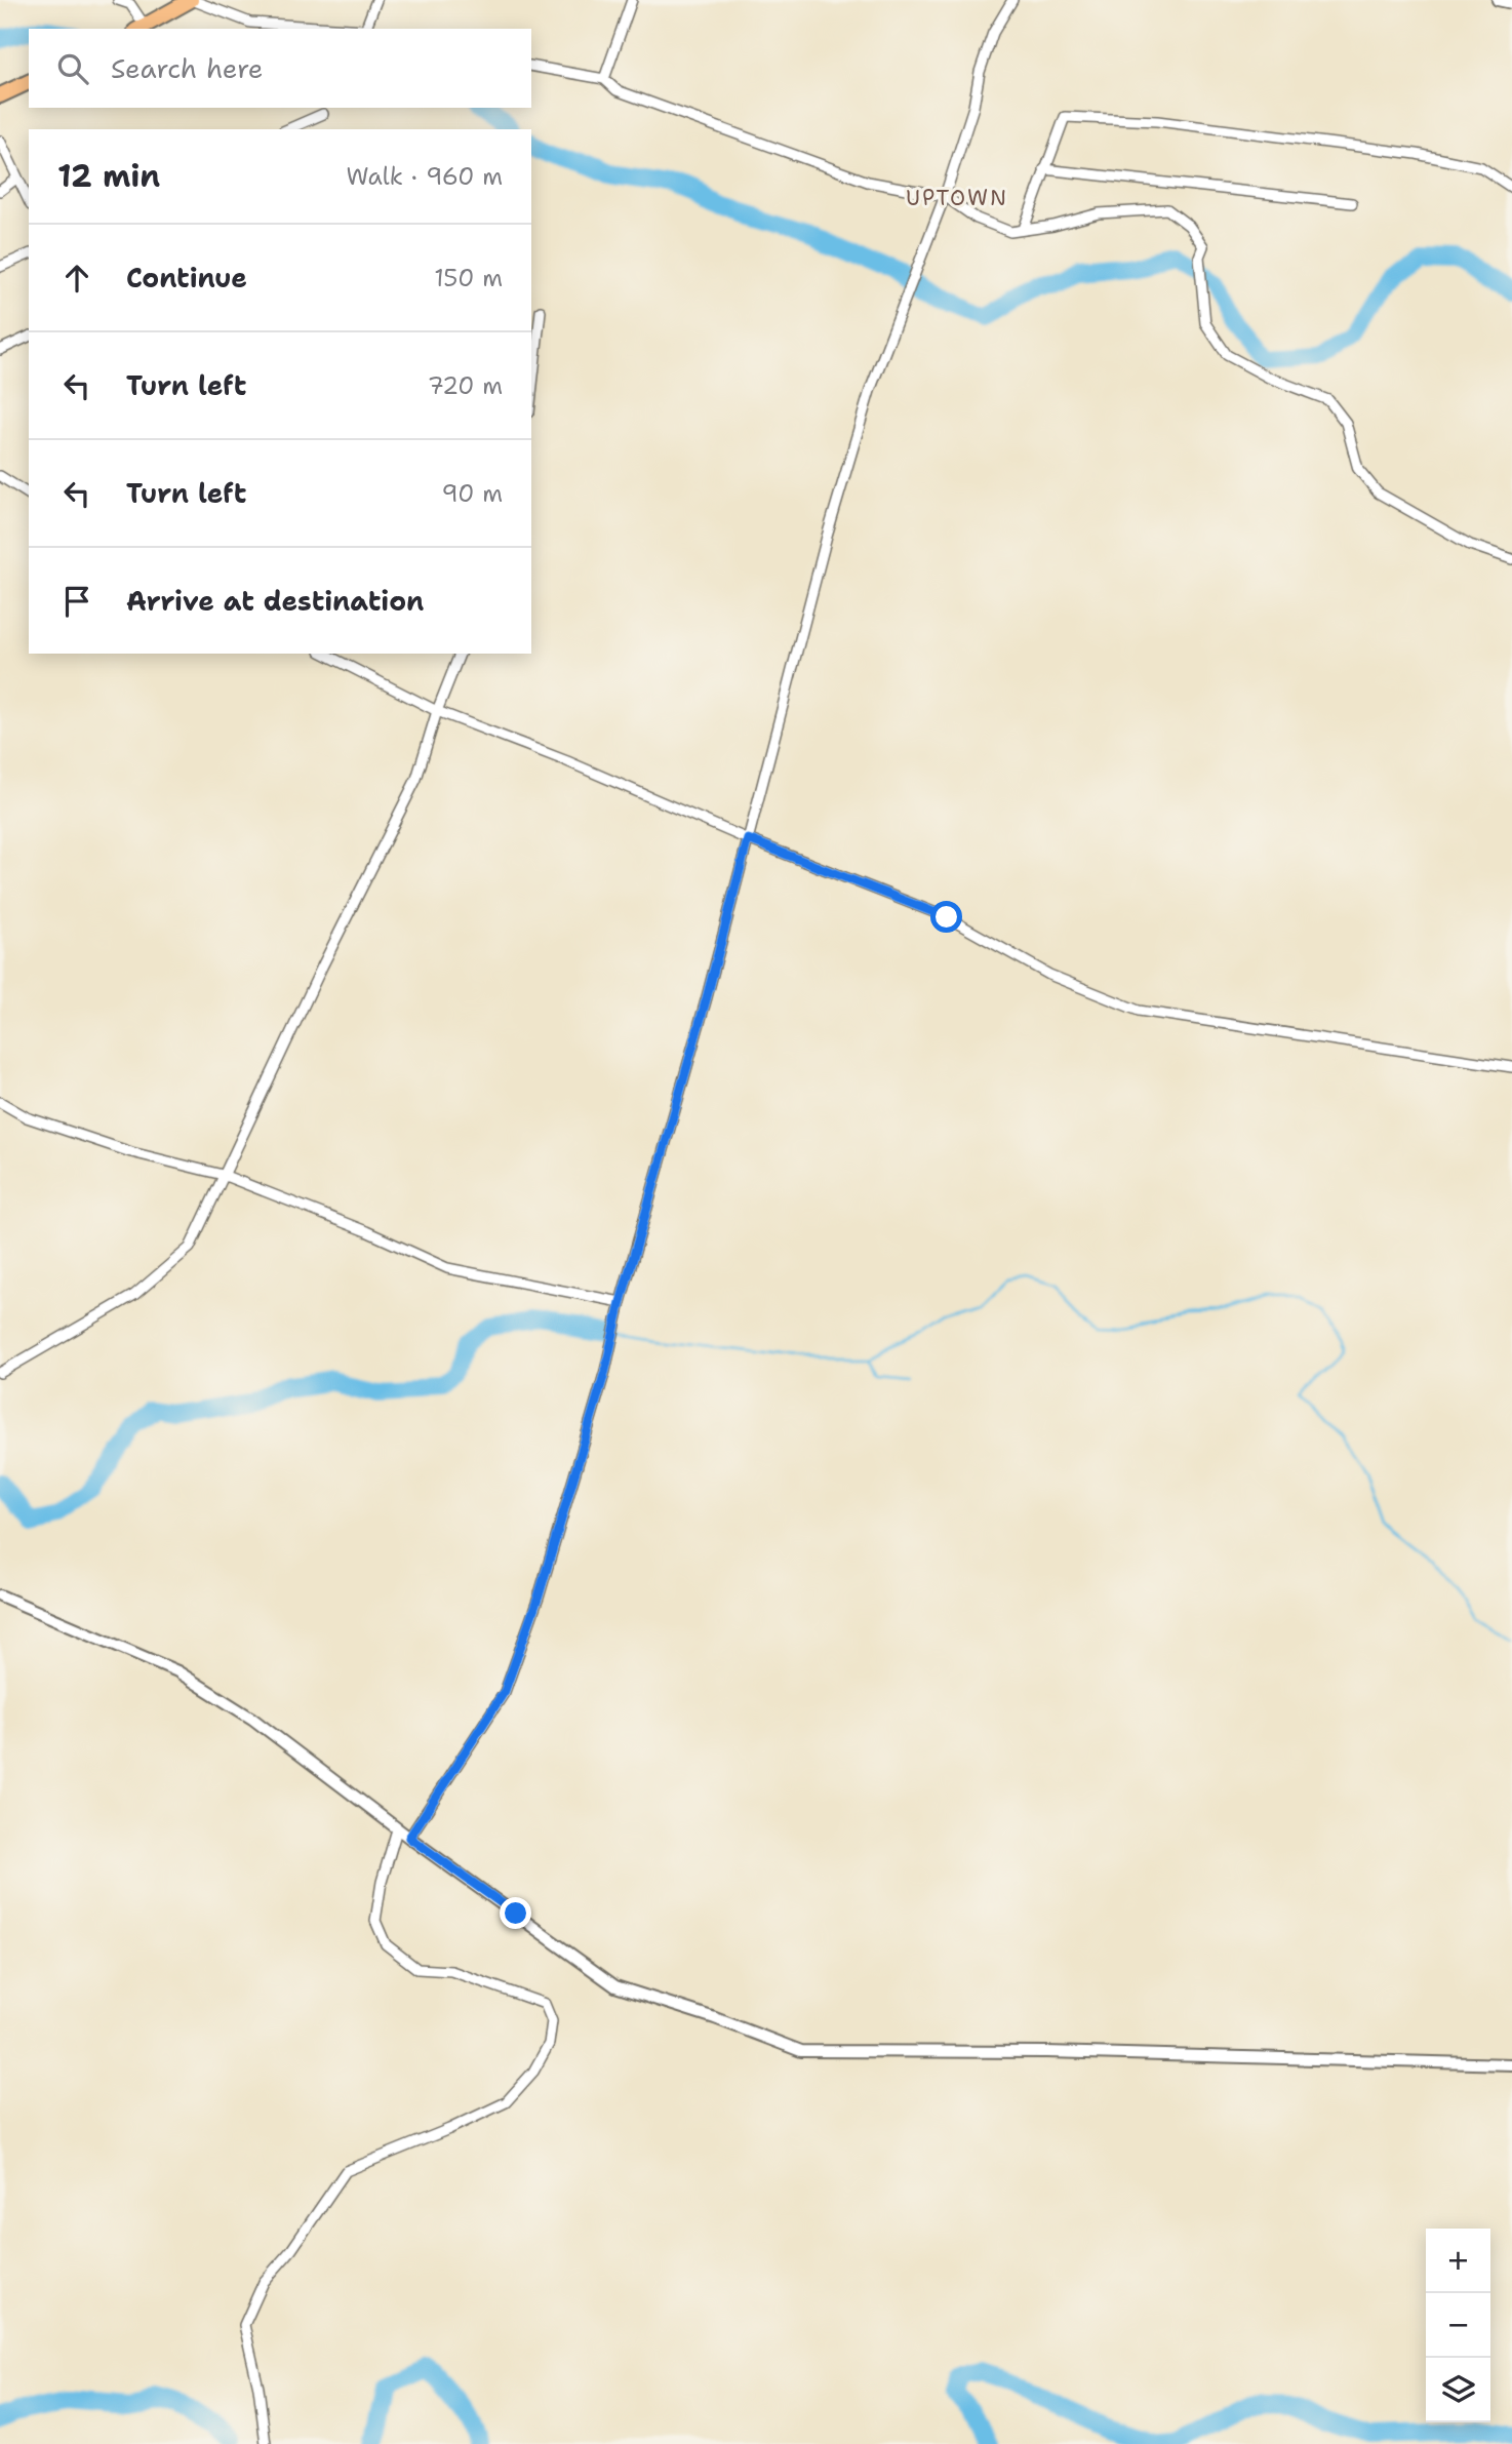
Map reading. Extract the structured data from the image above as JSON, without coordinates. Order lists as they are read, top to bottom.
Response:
{
  "districts": ["UPTOWN"],
  "page": {
    "search": "Search here",
    "heading": ["12 min", "Walk · 960 m"],
    "list": [
      ["Continue", "150 m"],
      ["Turn left", "720 m"],
      ["Turn left", "90 m"],
      "Arrive at destination"
    ],
    "map_buttons": ["+", "−"]
  }
}
